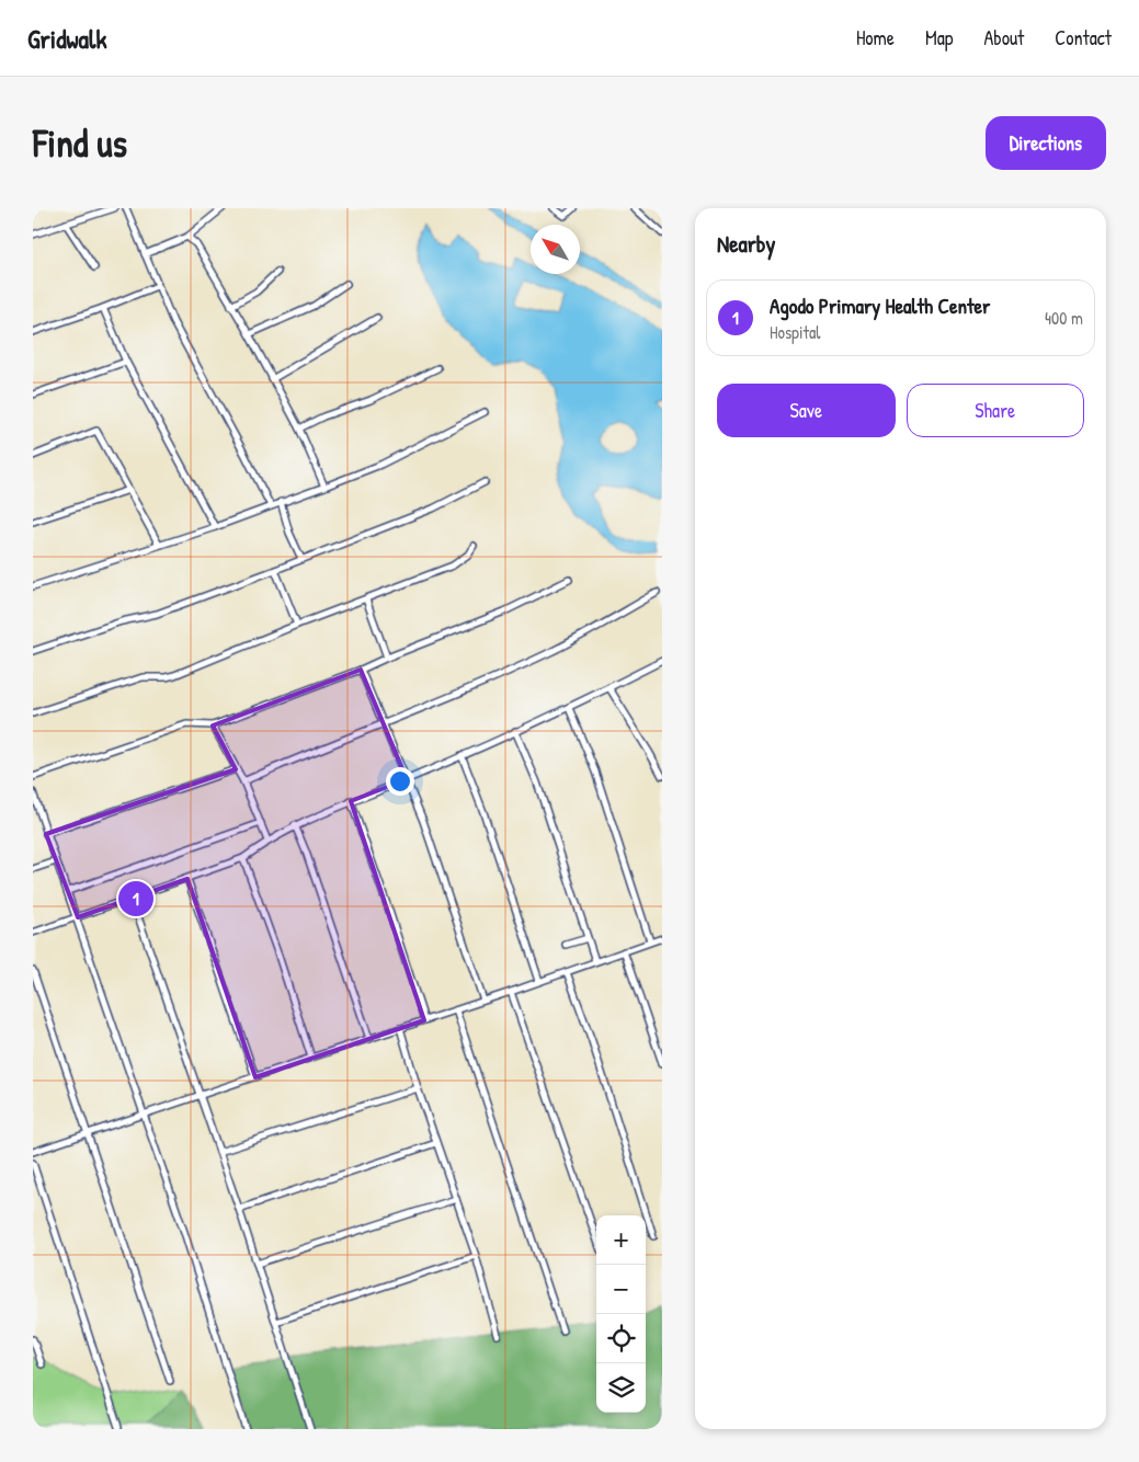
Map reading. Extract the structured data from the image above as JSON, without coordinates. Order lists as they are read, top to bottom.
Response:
{
  "north": "top left",
  "page": {
    "header": "Gridwalk",
    "nav": [
      "Home",
      "Map",
      "About",
      "Contact"
    ],
    "buttons": [
      "Directions",
      ["Save", "Share"]
    ],
    "title": "Find us",
    "heading": "Nearby",
    "list": [
      {
        "mark": "1",
        "name": "Agodo Primary Health Center",
        "note": "Hospital",
        "value": "400 m"
      }
    ],
    "pins": "1",
    "map_buttons": ["+", "−"]
  }
}
